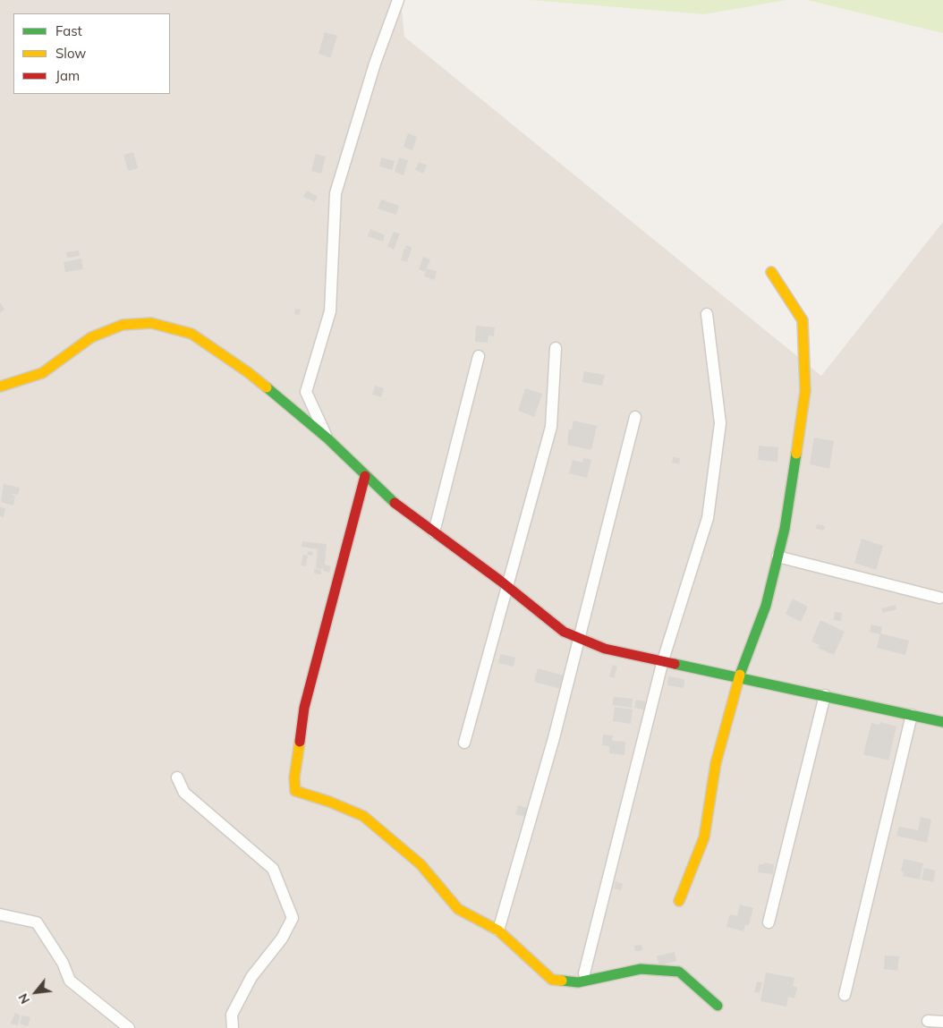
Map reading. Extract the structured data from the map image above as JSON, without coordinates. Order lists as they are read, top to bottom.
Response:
{
  "legend": ["Fast", "Slow", "Jam"],
  "north": "bottom left"
}
